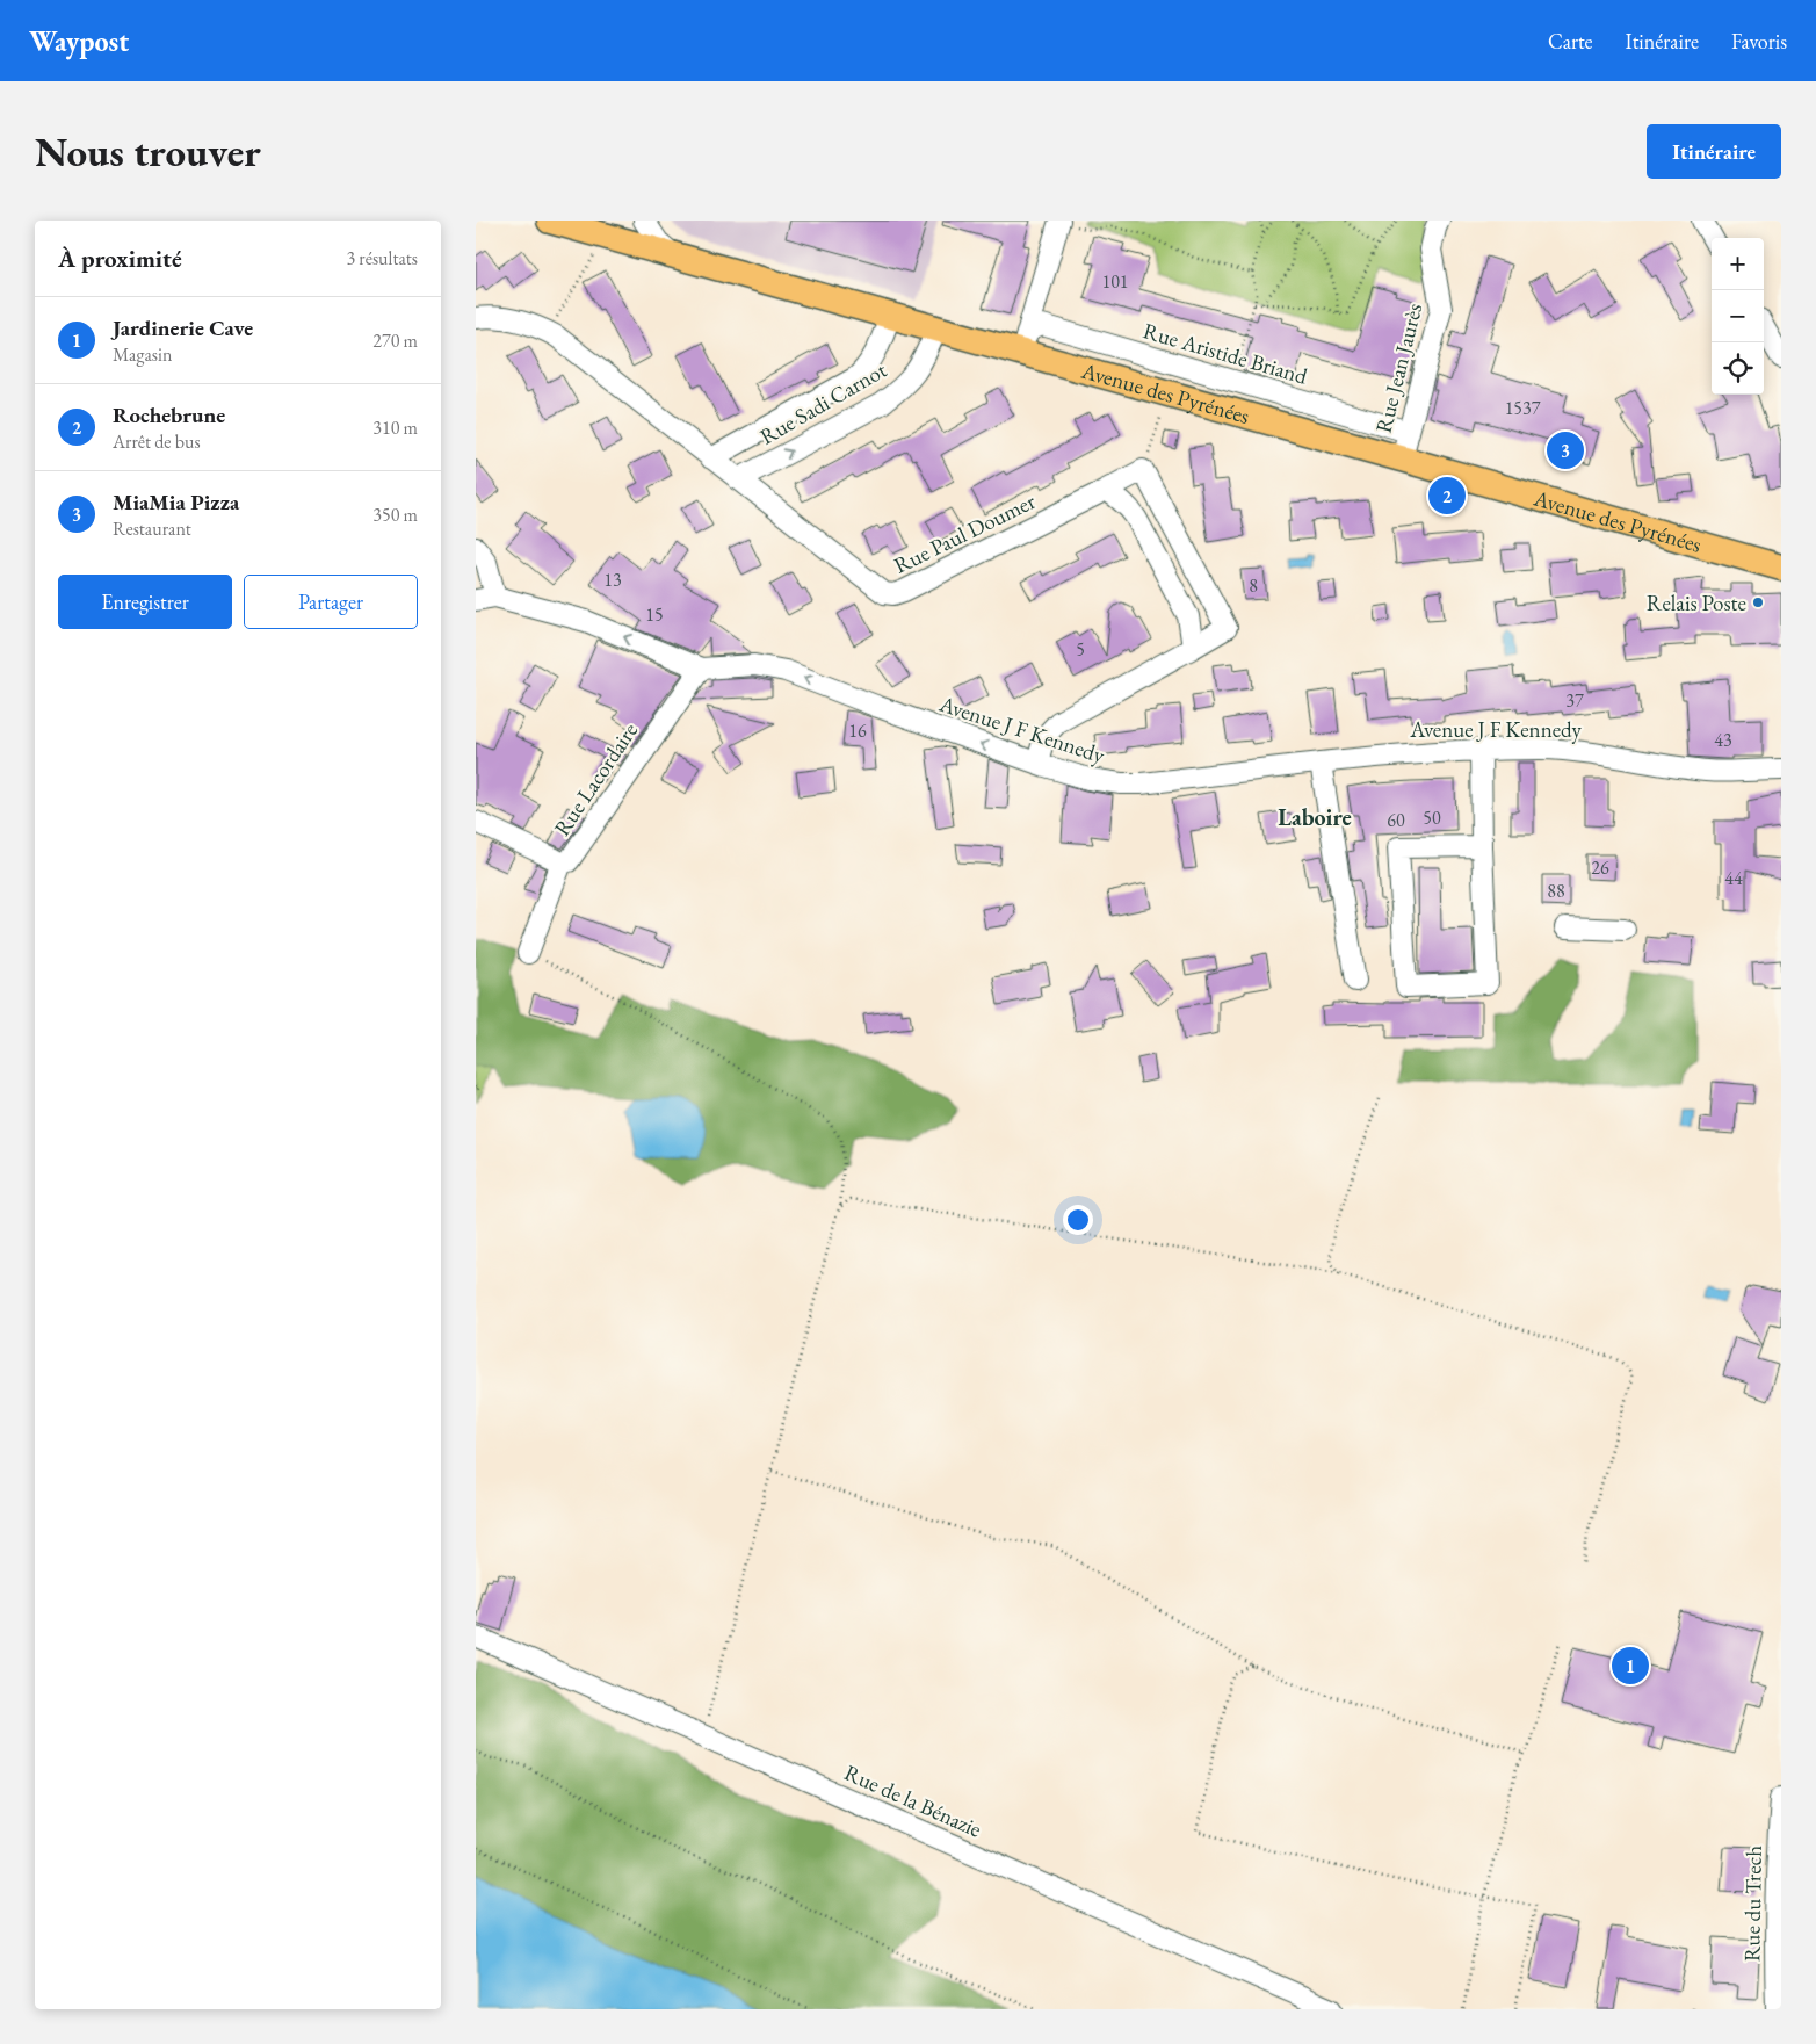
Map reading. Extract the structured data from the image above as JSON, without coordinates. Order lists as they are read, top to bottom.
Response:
{
  "streets": {
    "main road": ["Avenue des Pyrénées"],
    "street": [
      "Rue Aristide Briand",
      "Rue Jean Jaurès",
      "Rue Sadi Carnot",
      "Rue Paul Doumer",
      "Avenue J F Kennedy",
      "Rue Lacordaire",
      "Rue de la Bénazie",
      "Rue du Trech"
    ]
  },
  "crossings": [
    ["Rue Aristide Briand", "Rue Jean Jaurès"],
    ["Rue Aristide Briand", "Avenue des Pyrénées"],
    ["Rue Jean Jaurès", "Avenue des Pyrénées"],
    ["Avenue des Pyrénées", "Rue Sadi Carnot"],
    ["Rue Sadi Carnot", "Rue Paul Doumer"],
    ["Avenue J F Kennedy", "Rue Lacordaire"]
  ],
  "one_way": ["Avenue J F Kennedy"],
  "districts": ["Laboire"],
  "places": ["Relais Poste"],
  "house_numbers": [
    "101",
    "1537",
    "13",
    "8",
    "15",
    "5",
    "37",
    "16",
    "43",
    "50",
    "60",
    "26",
    "44",
    "88"
  ],
  "page": {
    "header": "Waypost",
    "nav": ["Carte", "Itinéraire", "Favoris"],
    "buttons": [
      "Itinéraire",
      ["Enregistrer", "Partager"]
    ],
    "title": "Nous trouver",
    "heading": ["À proximité", "3 résultats"],
    "map_buttons": ["+", "−"],
    "list": [
      {
        "mark": "1",
        "name": "Jardinerie Cave",
        "note": "Magasin",
        "value": "270 m"
      },
      {
        "mark": "2",
        "name": "Rochebrune",
        "note": "Arrêt de bus",
        "value": "310 m"
      },
      {
        "mark": "3",
        "name": "MiaMia Pizza",
        "note": "Restaurant",
        "value": "350 m"
      }
    ],
    "pins": ["3", "2", "1"]
  }
}
